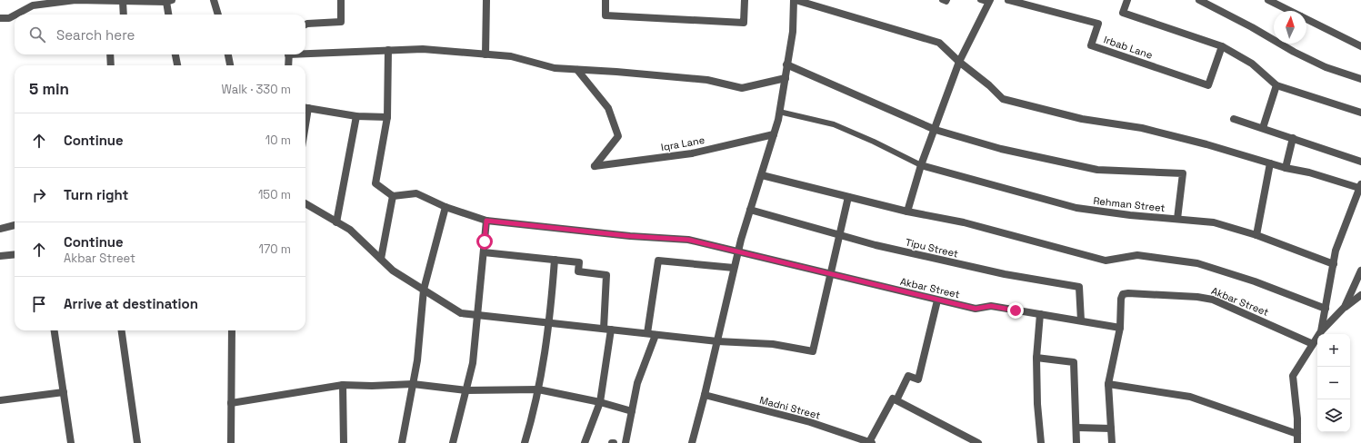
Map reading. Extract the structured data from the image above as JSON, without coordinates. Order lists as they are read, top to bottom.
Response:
{
  "streets": {
    "street": [
      "Irbab Lane",
      "Iqra Lane",
      "Rehman Street",
      "Tipu Street",
      "Akbar Street",
      "Madni Street"
    ]
  },
  "crossings": [
    ["Tipu Street", "Akbar Street"]
  ],
  "north": "top",
  "page": {
    "search": "Search here",
    "heading": ["5 min", "Walk · 330 m"],
    "list": [
      ["Continue", "10 m"],
      ["Turn right", "150 m"],
      ["Continue", "Akbar Street", "170 m"],
      "Arrive at destination"
    ],
    "map_buttons": ["+", "−"]
  }
}
